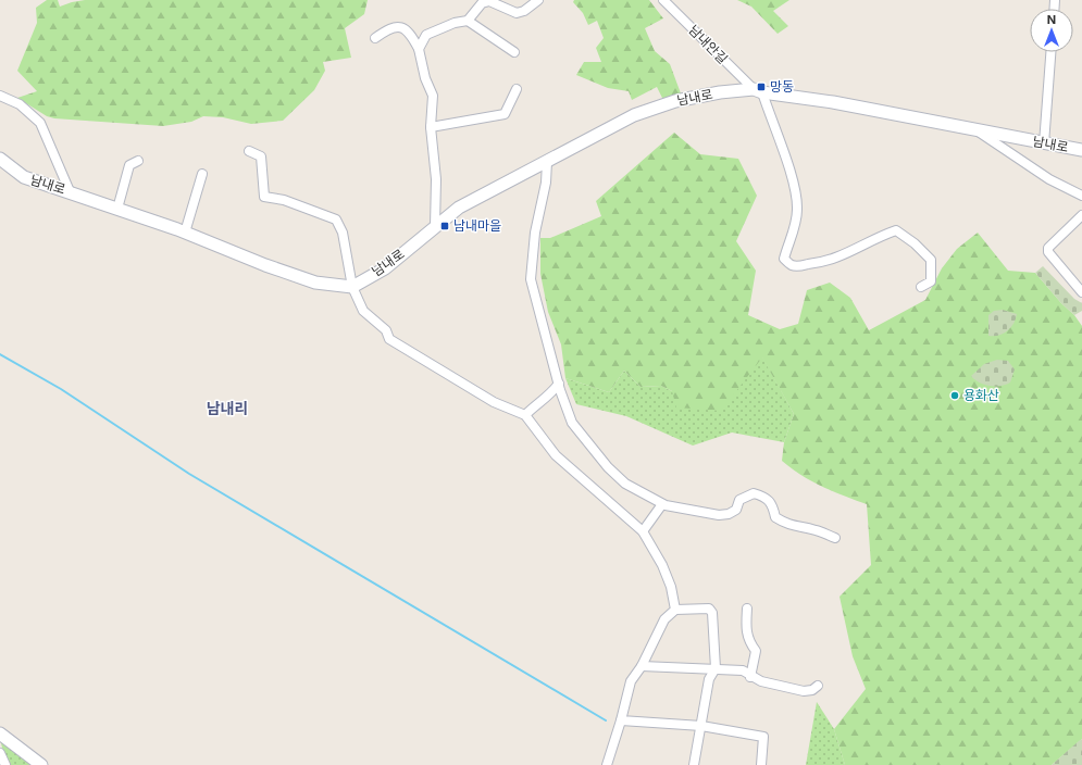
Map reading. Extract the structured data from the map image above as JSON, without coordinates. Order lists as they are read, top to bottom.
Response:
{
  "streets": {
    "street": ["남내안길", "남내로"]
  },
  "crossings": [
    ["남내안길", "남내로"]
  ],
  "districts": ["남내리"],
  "places": {
    "transit": ["망동", "남내마을"],
    "other": ["용화산"]
  },
  "north": "top"
}
